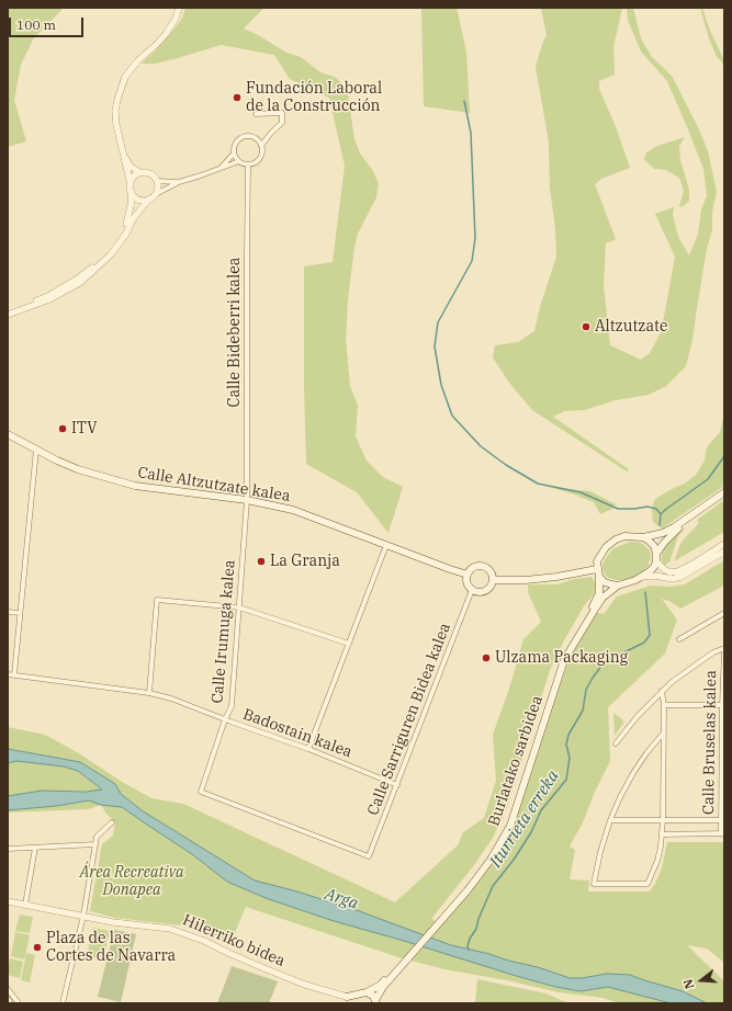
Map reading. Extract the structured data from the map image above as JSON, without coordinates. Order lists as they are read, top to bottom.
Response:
{
  "streets": {
    "main road": ["Calle Altzutzate kalea", "Burlatako sarbidea", "Hilerriko bidea"],
    "street": [
      "Calle Bideberri kalea",
      "Calle Irumuga kalea",
      "Calle Sarriguren Bidea kalea",
      "Badostain kalea",
      "Calle Bruselas kalea"
    ]
  },
  "crossings": [
    ["Calle Bideberri kalea", "Calle Altzutzate kalea"],
    ["Calle Bideberri kalea", "Calle Irumuga kalea"],
    ["Calle Altzutzate kalea", "Calle Irumuga kalea"],
    ["Calle Altzutzate kalea", "Calle Sarriguren Bidea kalea"],
    ["Calle Irumuga kalea", "Calle Sarriguren Bidea kalea"],
    ["Calle Irumuga kalea", "Badostain kalea"],
    ["Calle Sarriguren Bidea kalea", "Badostain kalea"],
    ["Burlatako sarbidea", "Hilerriko bidea"]
  ],
  "water": ["Iturrieta erreka", "Arga"],
  "parks": ["Área Recreativa Donapea"],
  "places": [
    "Fundación Laboral de la Construcción",
    "Altzutzate",
    "ITV",
    "La Granja",
    "Ulzama Packaging",
    "Plaza de las Cortes de Navarra"
  ],
  "scale_bar": "100 m",
  "north": "left"
}
